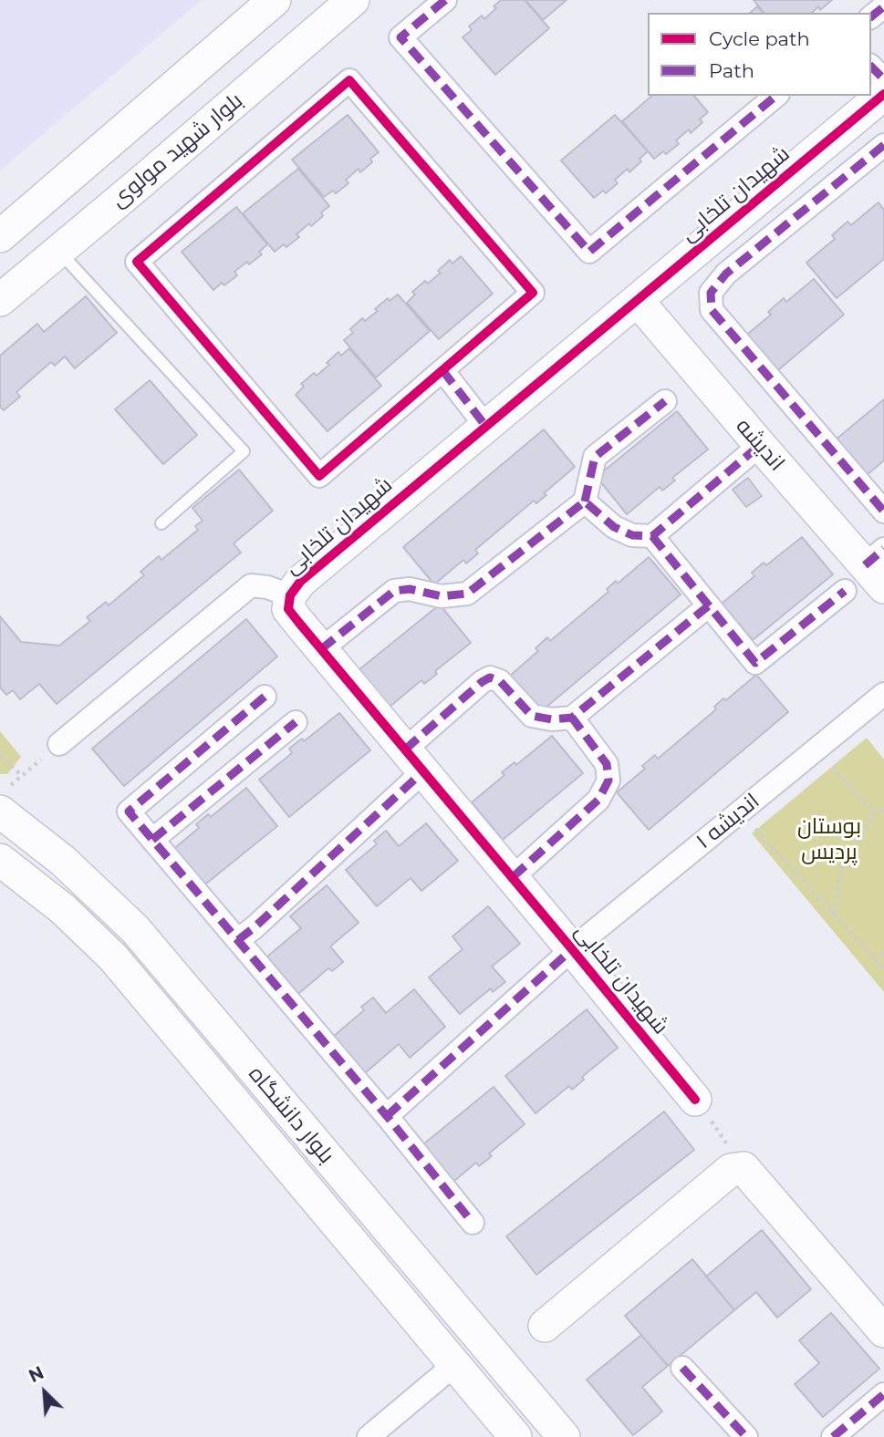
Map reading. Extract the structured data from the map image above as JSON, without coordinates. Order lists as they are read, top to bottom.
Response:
{
  "streets": {
    "main road": [
      "بلوار شهید مولوی",
      "شهیدان تلخابی",
      "انديشه",
      "بلوار دانشگاه"
    ],
    "street": ["اندیشه ۱"]
  },
  "crossings": [
    ["شهیدان تلخابی", "انديشه"],
    ["شهیدان تلخابی", "اندیشه ۱"]
  ],
  "parks": ["بوستان پردیس"],
  "legend": ["Cycle path", "Path"],
  "north": "top left"
}
